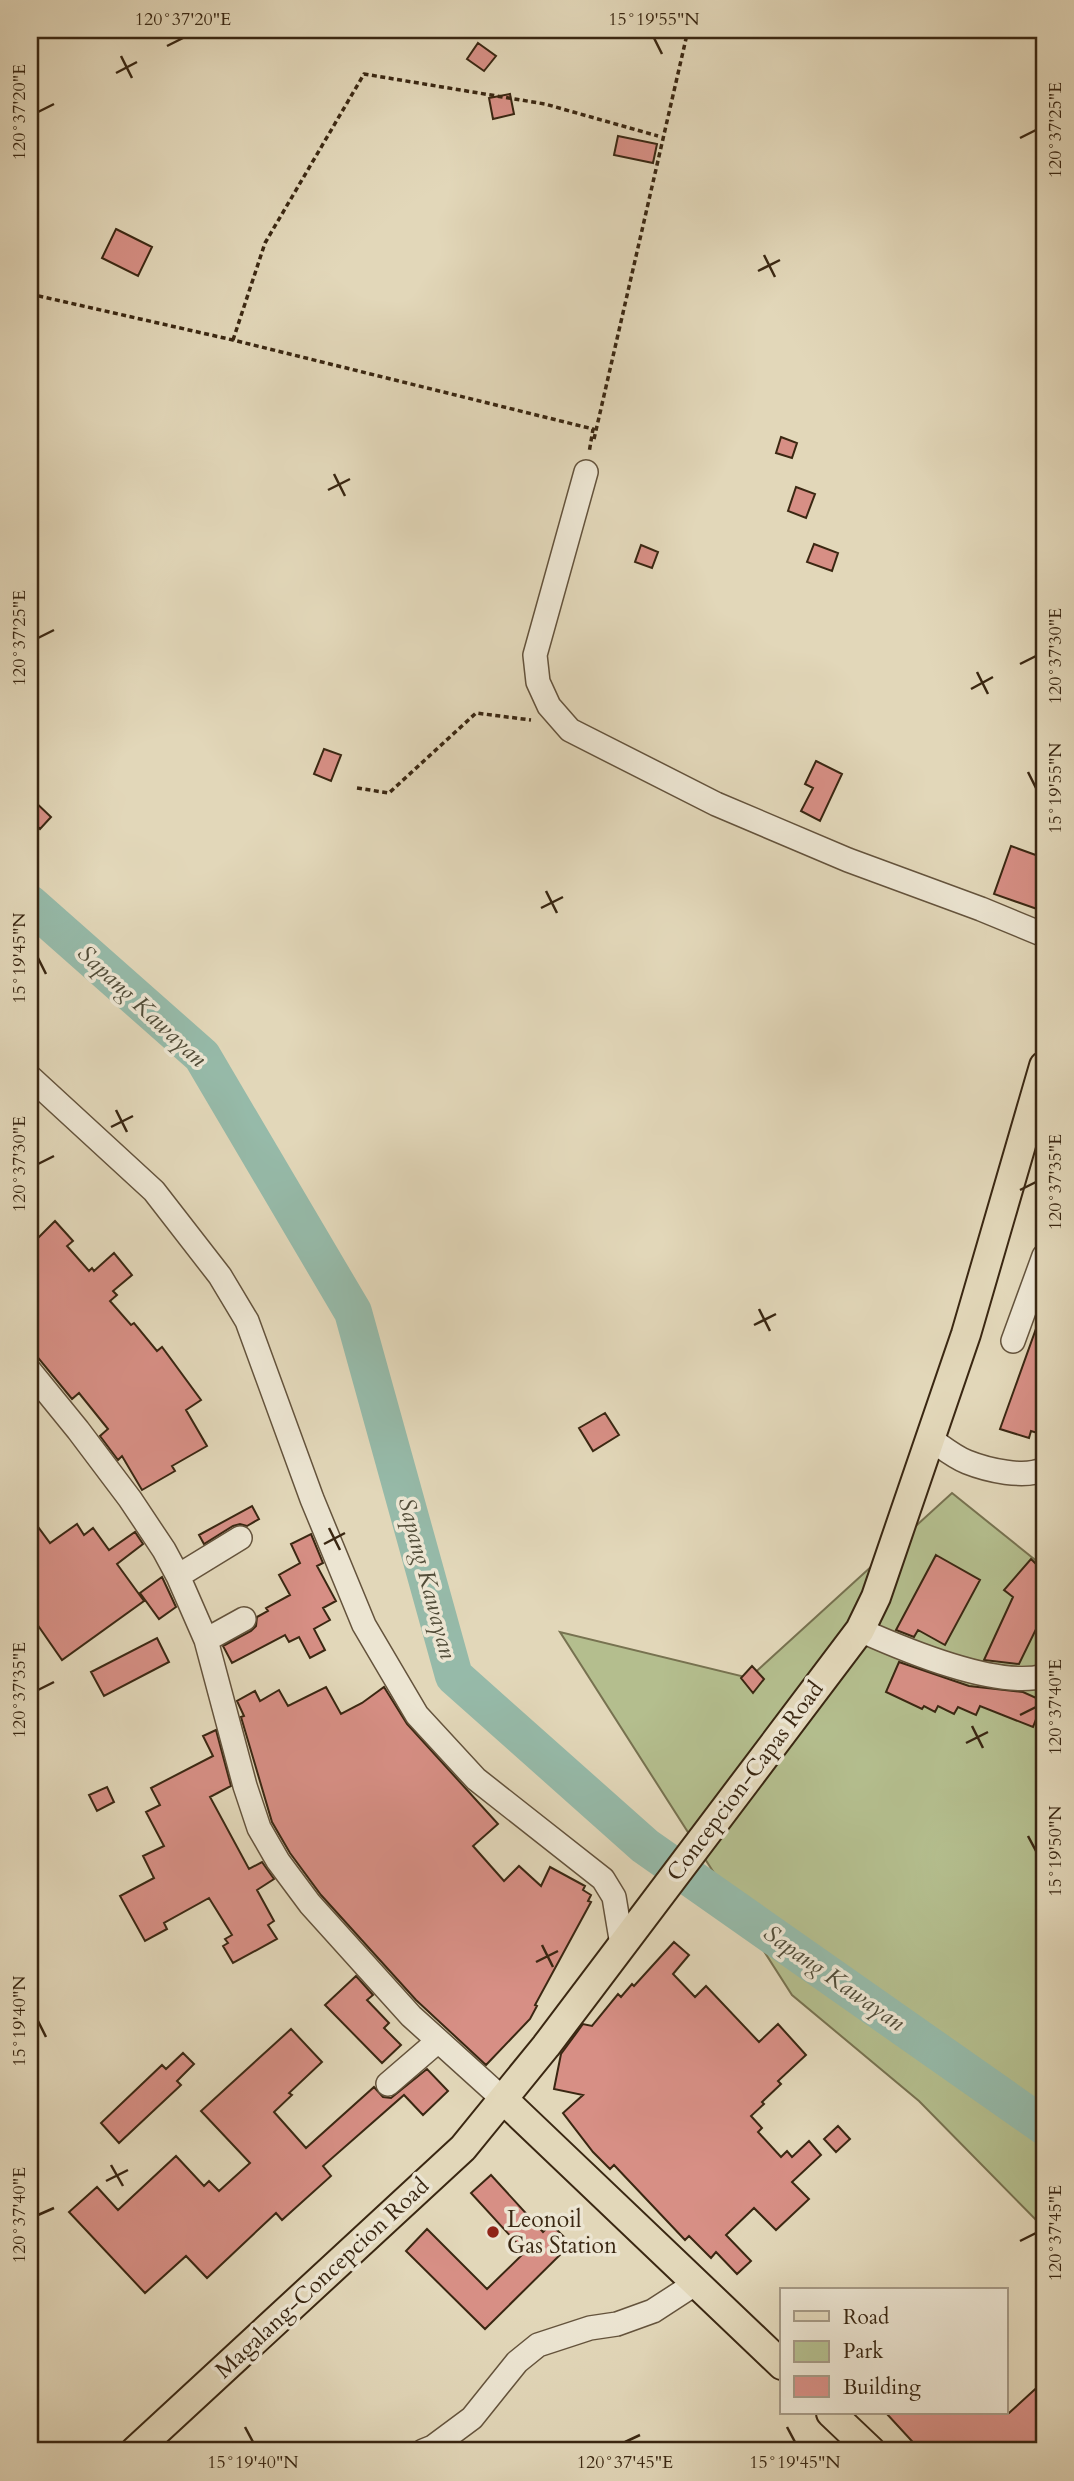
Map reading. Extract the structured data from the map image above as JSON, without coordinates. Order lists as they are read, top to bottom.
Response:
{
  "streets": {
    "main road": ["Concepcion-Capas Road", "Magalang-Concepcion Road"]
  },
  "crossings": [
    ["Concepcion-Capas Road", "Magalang-Concepcion Road"]
  ],
  "water": ["Sapang Kawayan"],
  "places": ["Leonoil Gas Station"],
  "legend": ["Road", "Park", "Building"],
  "coordinates": [
    "120°37'20\"E",
    "15°19'55\"N",
    "120°37'25\"E",
    "120°37'30\"E",
    "15°19'45\"N",
    "120°37'35\"E",
    "120°37'40\"E",
    "15°19'50\"N",
    "15°19'40\"N",
    "120°37'45\"E"
  ]
}
